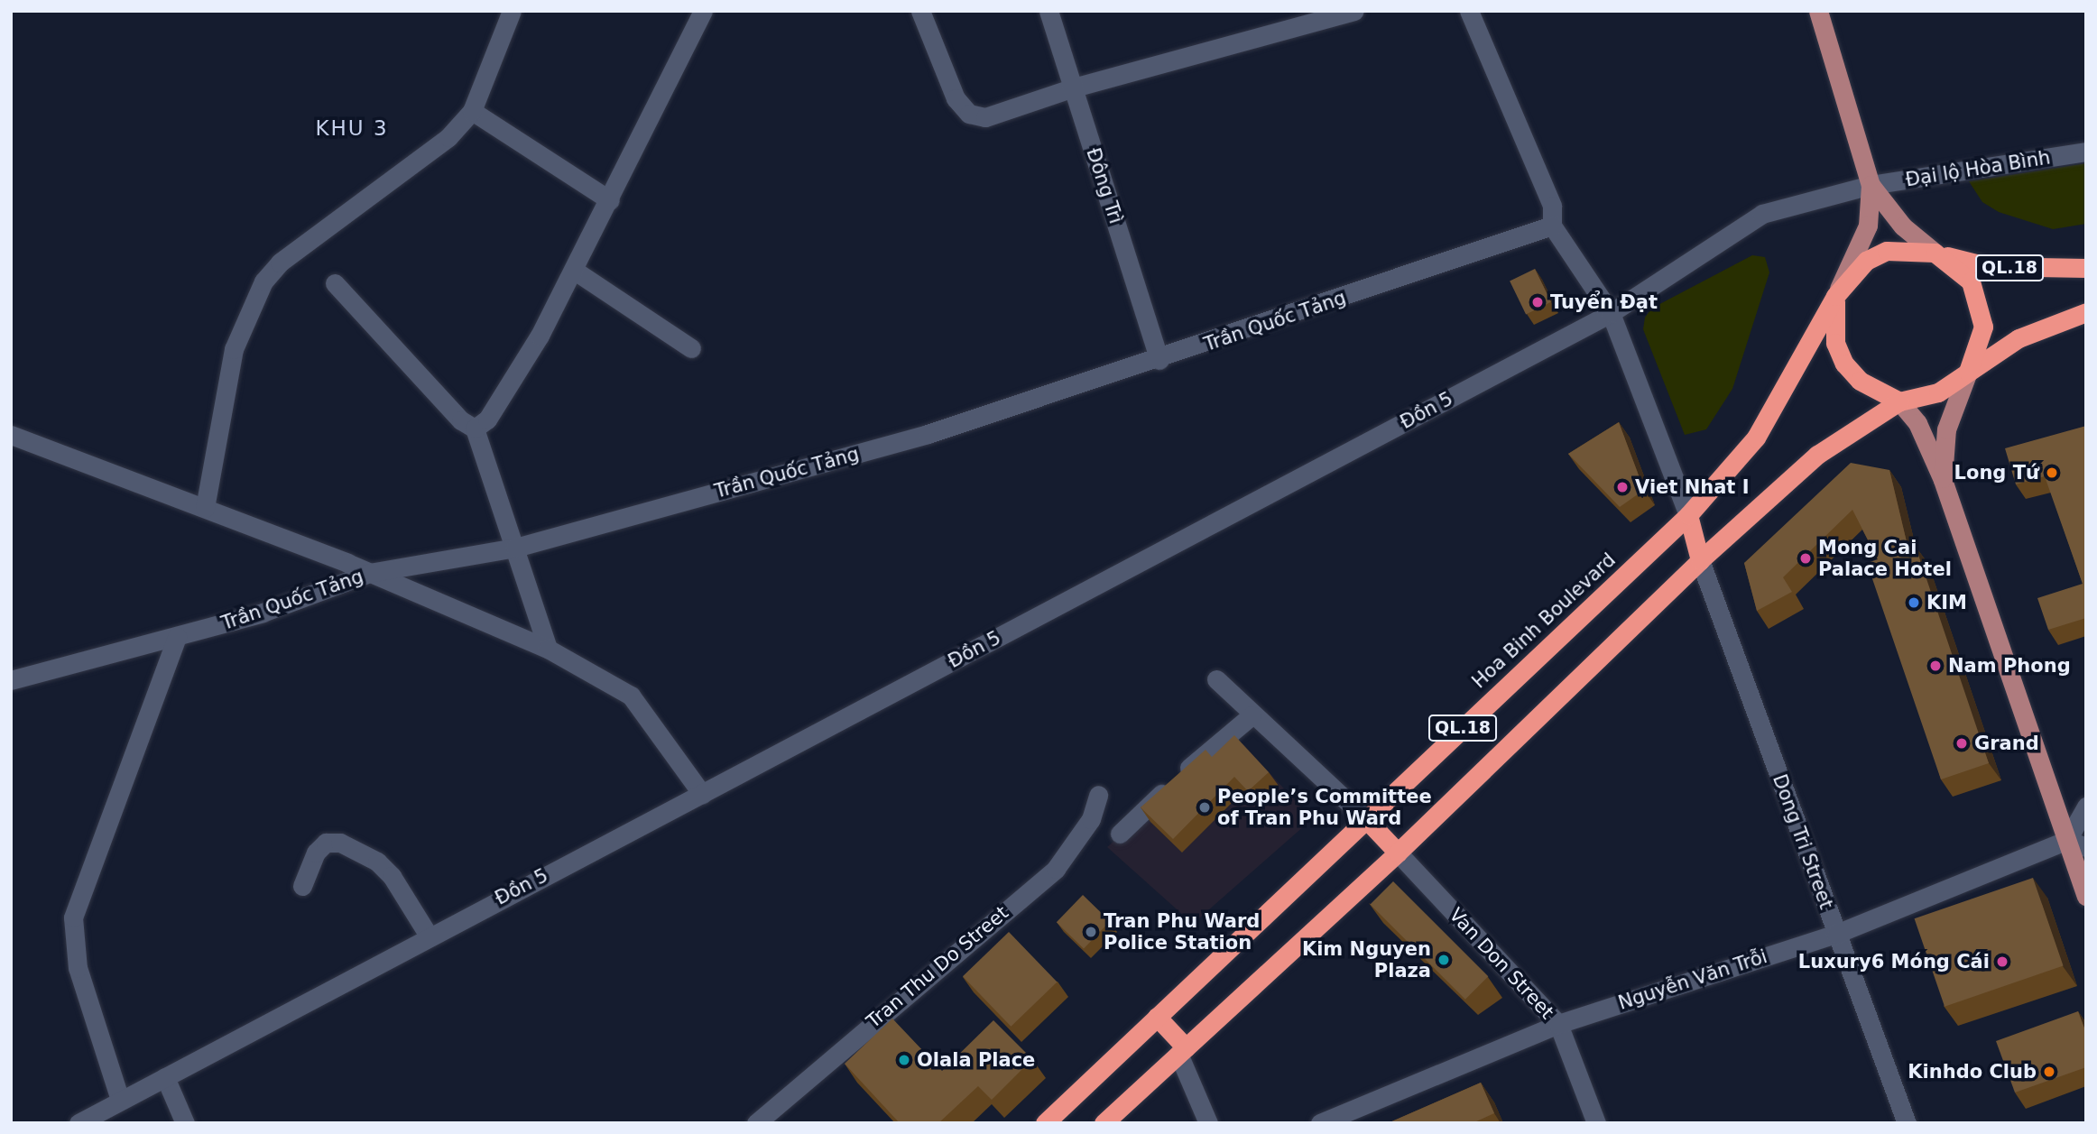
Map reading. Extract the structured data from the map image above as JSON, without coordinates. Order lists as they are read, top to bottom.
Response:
{
  "streets": {
    "highway": ["QL.18", "Hoa Binh Boulevard"],
    "street": [
      "Đại lộ Hòa Bình",
      "Đông Trì",
      "Trần Quốc Tảng",
      "Đồn 5",
      "Dong Tri Street",
      "Van Don Street",
      "Tran Thu Do Street",
      "Nguyễn Văn Trỗi"
    ]
  },
  "crossings": [
    ["Đại lộ Hòa Bình", "Đồn 5"],
    ["Đông Trì", "Trần Quốc Tảng"],
    ["QL.18", "Hoa Binh Boulevard"],
    ["QL.18", "Dong Tri Street"],
    ["QL.18", "Van Don Street"],
    ["Dong Tri Street", "Nguyễn Văn Trỗi"],
    ["Van Don Street", "Nguyễn Văn Trỗi"]
  ],
  "districts": ["KHU 3"],
  "places": [
    "Tuyển Đạt",
    "Long Tứ",
    "Viet Nhat I",
    "Mong Cai Palace Hotel",
    "KIM",
    "Nam Phong",
    "Grand",
    "People’s Committee of Tran Phu Ward",
    "Tran Phu Ward Police Station",
    "Kim Nguyen Plaza",
    "Luxury6 Móng Cái",
    "Olala Place",
    "Kinhdo Club"
  ]
}
